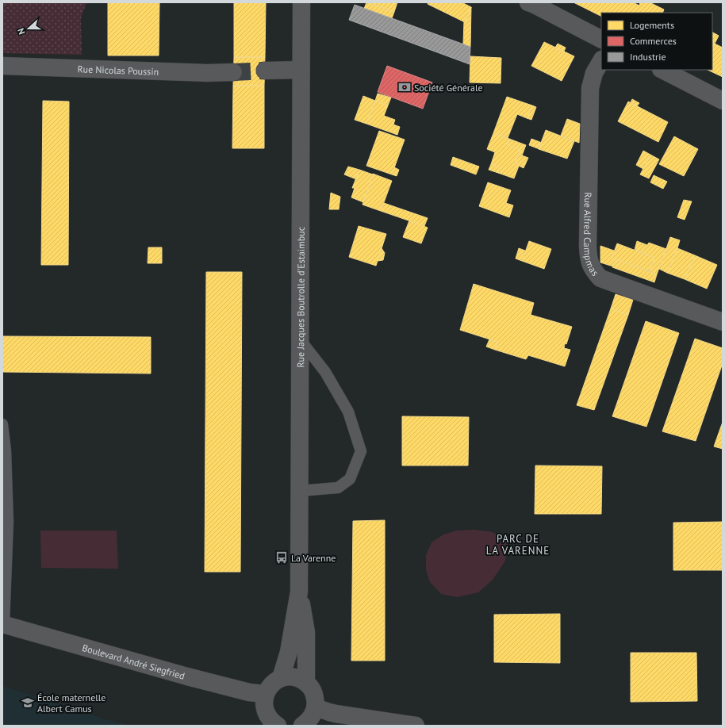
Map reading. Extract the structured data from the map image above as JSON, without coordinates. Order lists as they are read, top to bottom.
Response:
{
  "streets": {
    "street": [
      "Rue Nicolas Poussin",
      "Rue Alfred Campmas",
      "Rue Jacques Boutrolle d'Estaimbuc",
      "Boulevard André Siegfried"
    ]
  },
  "districts": ["PARC DE LA VARENNE"],
  "places": {
    "bank": ["Société Générale"],
    "bus stop": ["La Varenne"],
    "school or university": ["École maternelle Albert Camus"]
  },
  "legend": ["Logements", "Commerces", "Industrie"],
  "north": "left"
}
